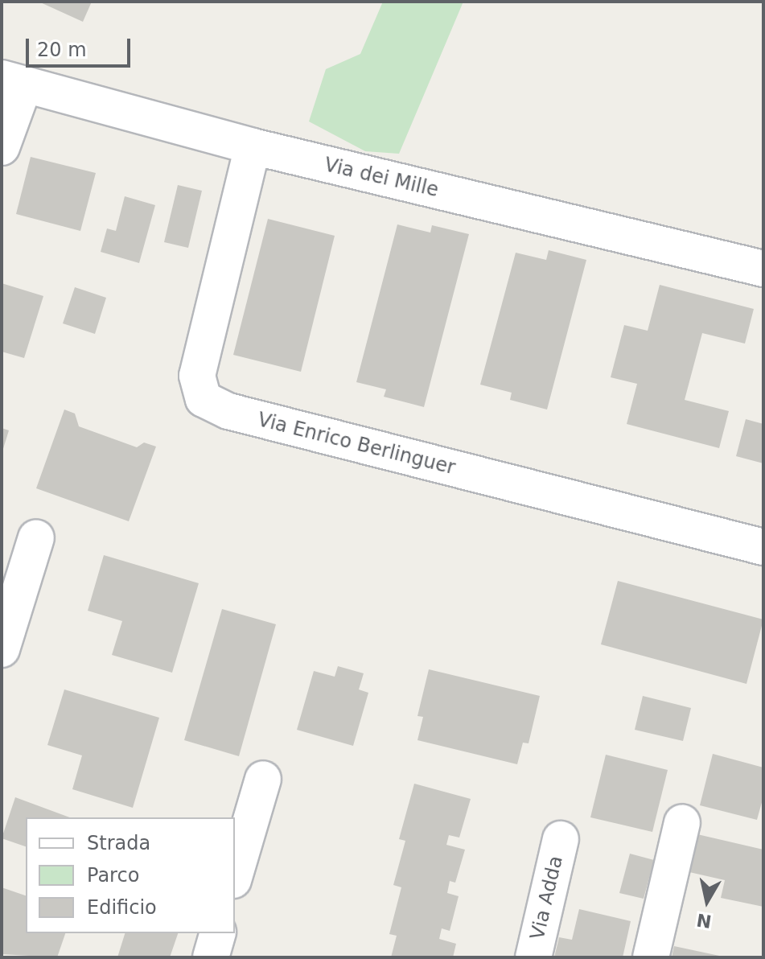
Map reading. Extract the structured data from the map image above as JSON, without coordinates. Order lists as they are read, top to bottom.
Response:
{
  "streets": {
    "street": ["Via dei Mille", "Via Enrico Berlinguer", "Via Adda"]
  },
  "crossings": [
    ["Via dei Mille", "Via Enrico Berlinguer"]
  ],
  "legend": ["Strada", "Parco", "Edificio"],
  "scale_bar": "20 m",
  "north": "bottom"
}
